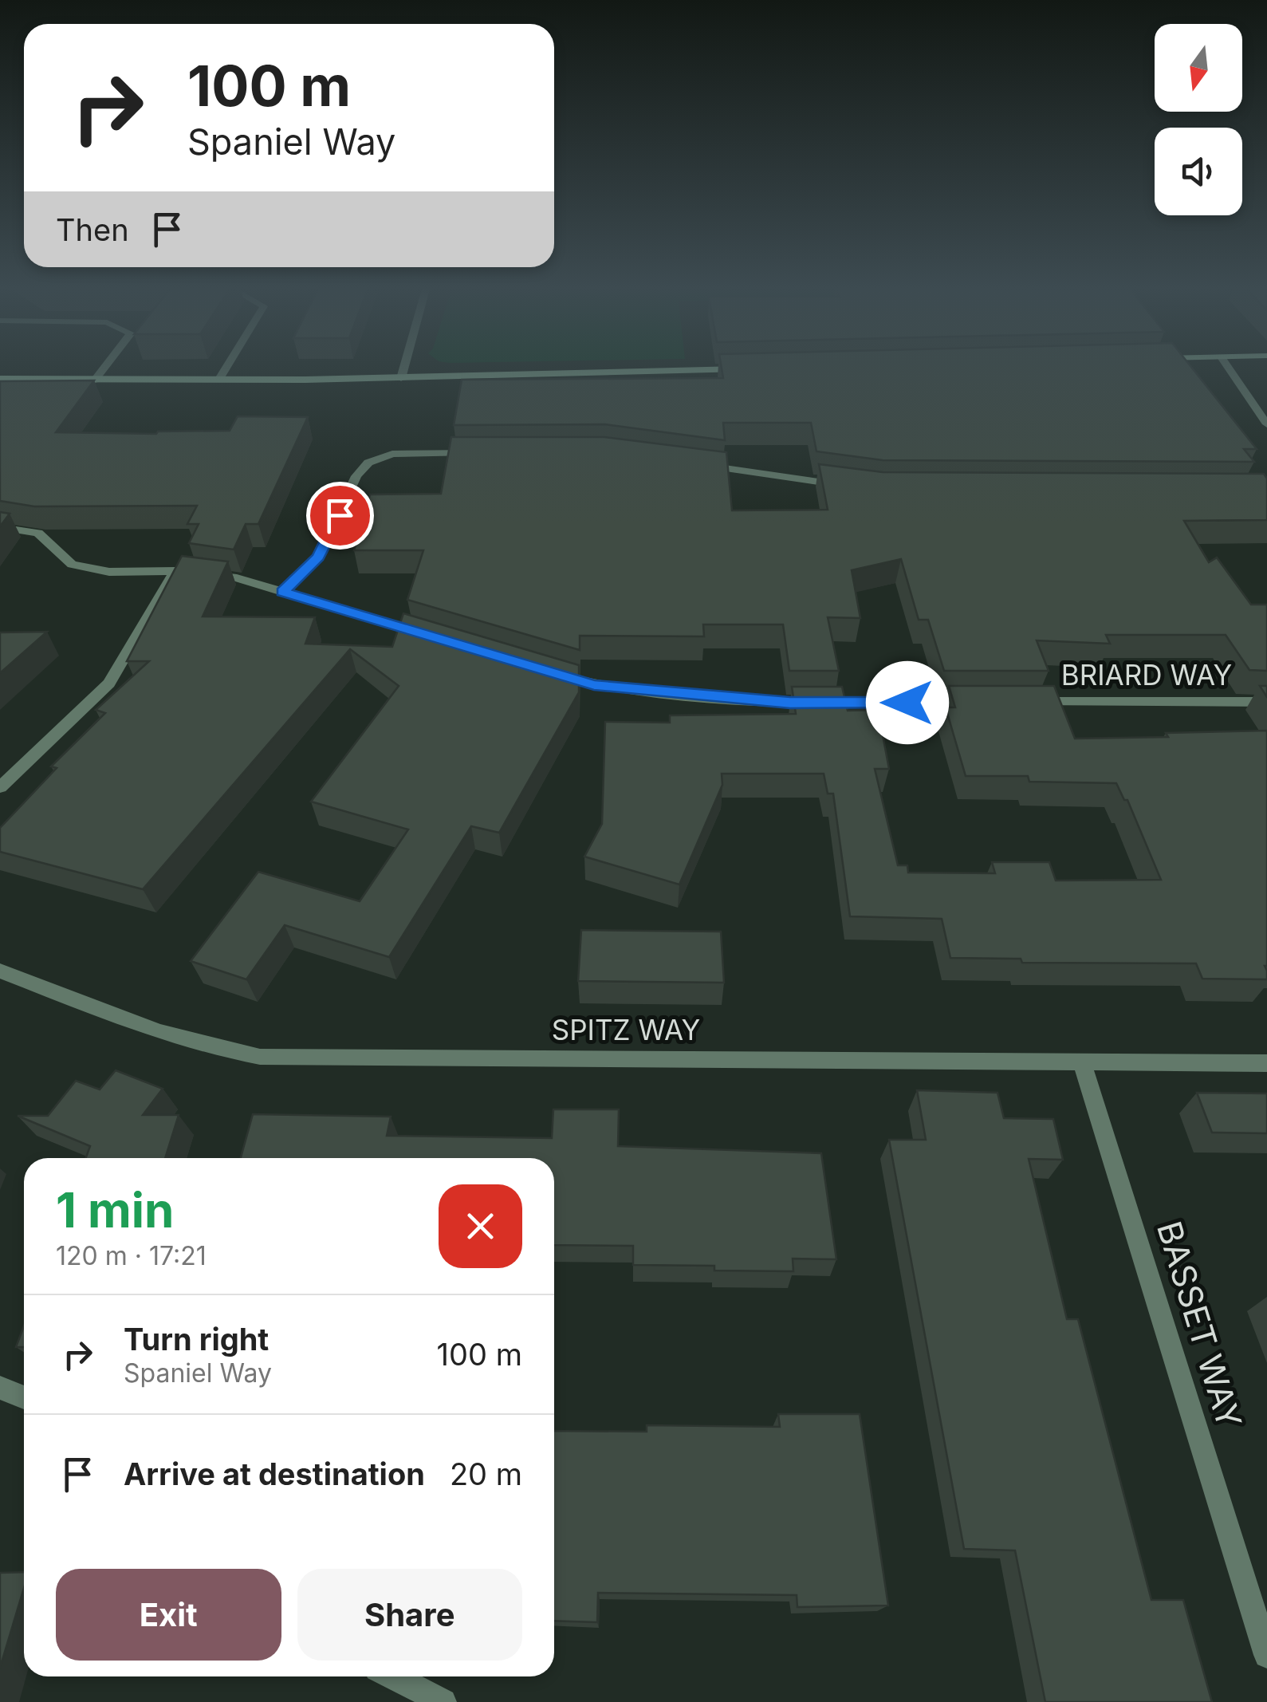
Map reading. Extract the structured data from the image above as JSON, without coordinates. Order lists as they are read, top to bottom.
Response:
{
  "streets": {
    "street": ["BRIARD WAY", "SPITZ WAY", "BASSET WAY"]
  },
  "crossings": [
    ["SPITZ WAY", "BASSET WAY"]
  ],
  "north": "bottom",
  "page": {
    "turn": ["100 m", "Spaniel Way"],
    "then": "Then",
    "heading": ["1 min", "120 m · 17:21"],
    "list": [
      {
        "name": "Turn right",
        "note": "Spaniel Way",
        "value": "100 m"
      },
      {
        "name": "Arrive at destination",
        "value": "20 m"
      }
    ],
    "buttons": ["Exit", "Share"]
  }
}
